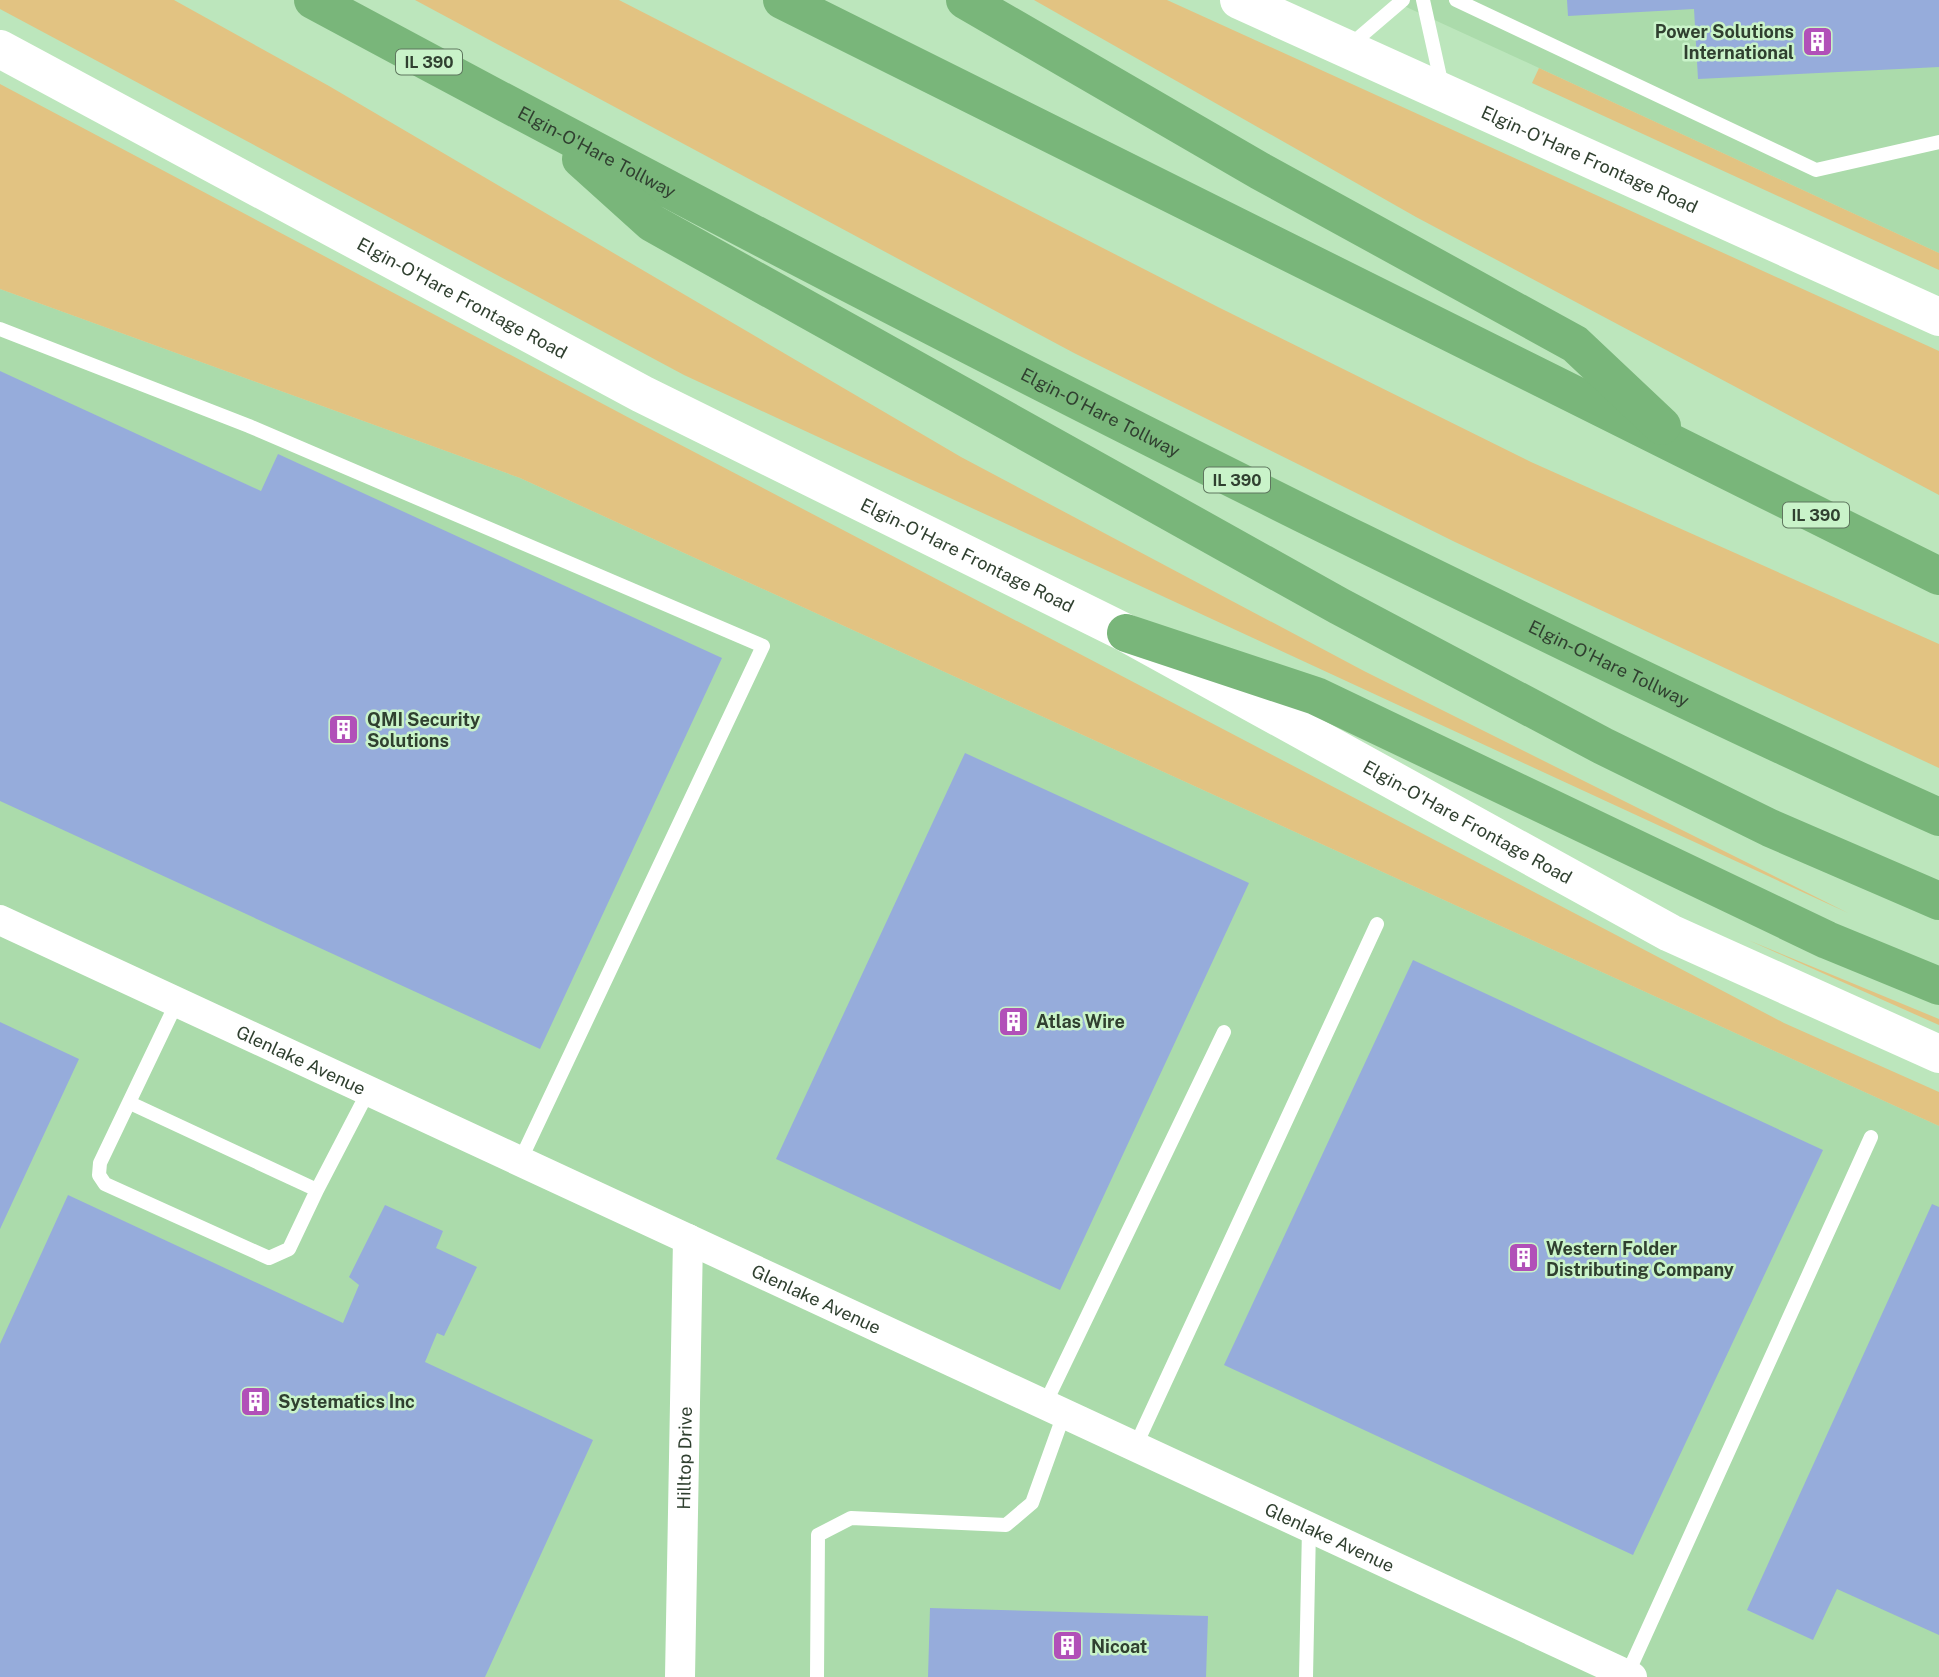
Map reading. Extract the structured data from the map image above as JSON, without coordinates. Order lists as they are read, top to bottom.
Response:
{
  "streets": {
    "highway": ["IL 390", "Elgin-O'Hare Tollway"],
    "main road": ["Elgin-O'Hare Frontage Road"],
    "street": ["Glenlake Avenue", "Hilltop Drive"]
  },
  "crossings": [
    ["Glenlake Avenue", "Hilltop Drive"]
  ],
  "places": {
    "building": [
      "Power Solutions International",
      "QMI Security Solutions",
      "Atlas Wire",
      "Western Folder Distributing Company",
      "Systematics Inc",
      "Nicoat"
    ]
  }
}
